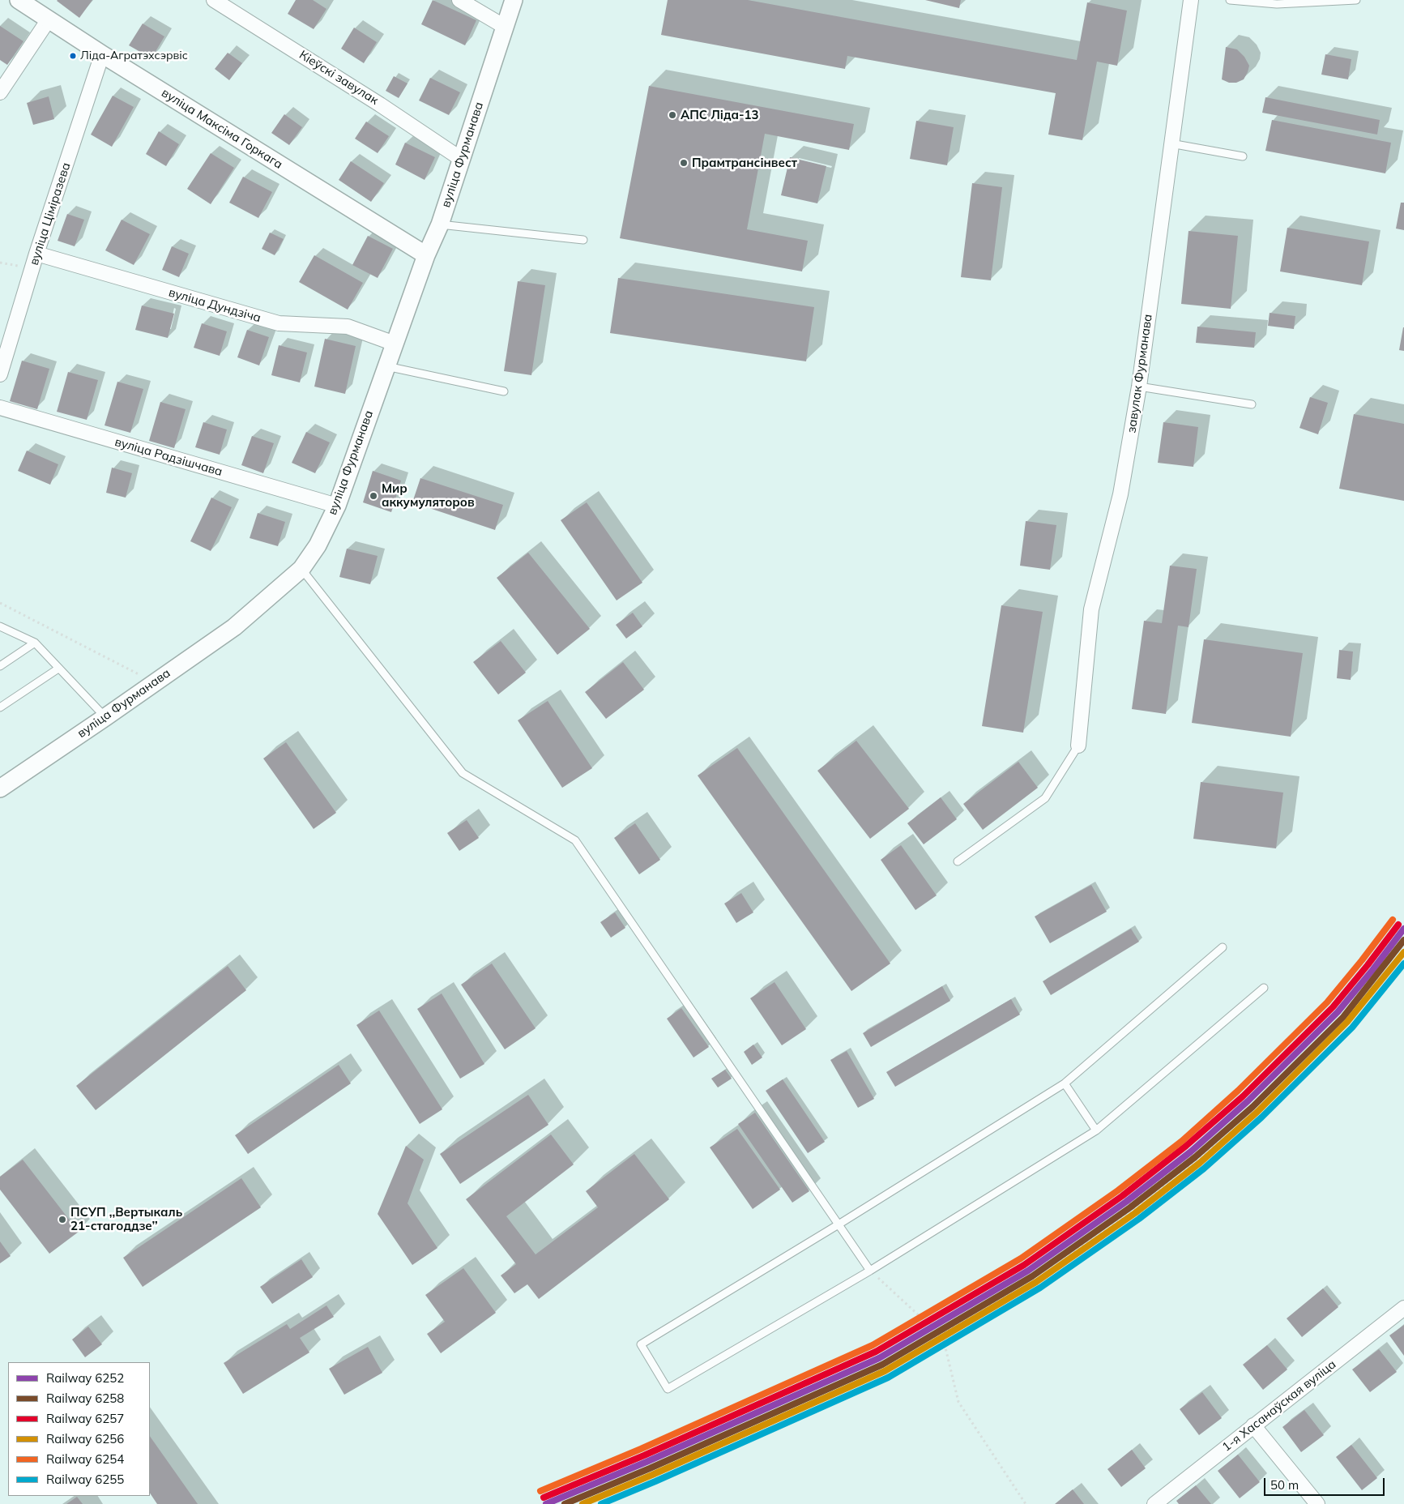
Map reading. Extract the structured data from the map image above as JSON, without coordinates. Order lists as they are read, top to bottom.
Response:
{
  "streets": {
    "street": [
      "Кіеўскі завулак",
      "вуліца Максіма Горкага",
      "вуліца Фурманава",
      "вуліца Ціміразева",
      "вуліца Дундзіча",
      "завулак Фурманава",
      "вуліца Радзішчава",
      "1-я Хасанаўская вуліца"
    ]
  },
  "crossings": [
    ["Кіеўскі завулак", "вуліца Фурманава"],
    ["вуліца Максіма Горкага", "вуліца Фурманава"],
    ["вуліца Максіма Горкага", "вуліца Ціміразева"],
    ["вуліца Фурманава", "вуліца Дундзіча"],
    ["вуліца Фурманава", "вуліца Радзішчава"],
    ["вуліца Ціміразева", "вуліца Дундзіча"]
  ],
  "places": [
    "Ліда-Агратэхсэрвіс",
    "АПС Ліда-13",
    "Прамтрансінвест",
    "Мир аккумуляторов",
    "ПСУП ,,Вертыкаль 21-стагоддзе’’"
  ],
  "lines": [
    "rail line 6254",
    "rail line 6257",
    "rail line 6252",
    "rail line 6258",
    "rail line 6256",
    "rail line 6255"
  ],
  "legend": [
    "Railway 6252",
    "Railway 6258",
    "Railway 6257",
    "Railway 6256",
    "Railway 6254",
    "Railway 6255"
  ],
  "scale_bar": "50 m"
}
